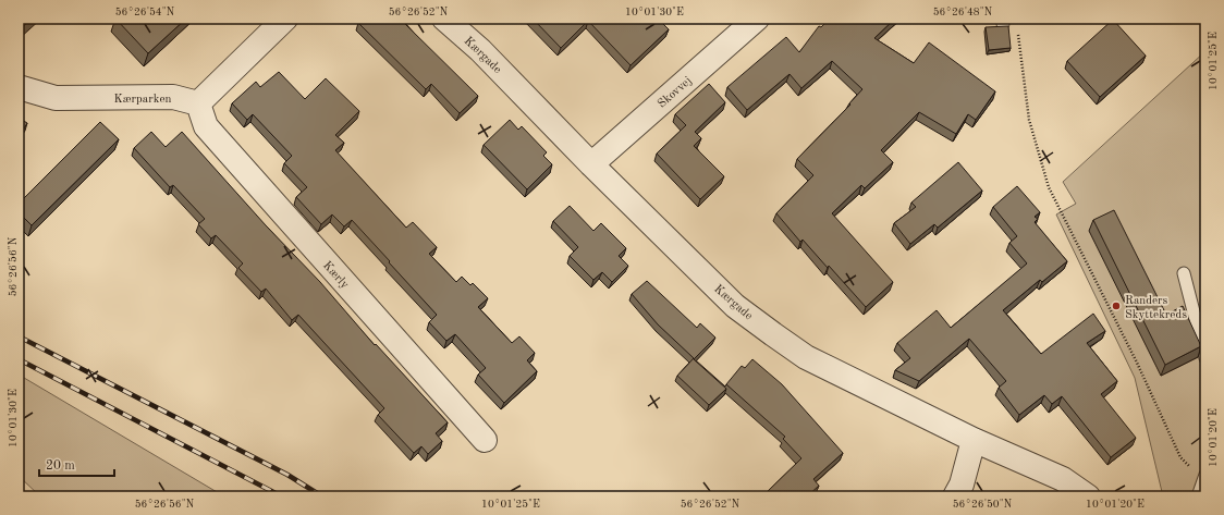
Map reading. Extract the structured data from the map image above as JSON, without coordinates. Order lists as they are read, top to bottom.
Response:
{
  "streets": {
    "street": [
      "Kærgade",
      "Skovvej",
      "Kærparken",
      "Kærly"
    ]
  },
  "crossings": [
    ["Kærgade", "Skovvej"],
    ["Kærparken", "Kærly"]
  ],
  "places": ["Randers Skyttekreds"],
  "scale_bar": "20 m",
  "coordinates": [
    "56°26'54\"N",
    "56°26'52\"N",
    "10°01'30\"E",
    "56°26'48\"N",
    "10°01'25\"E",
    "56°26'56\"N",
    "10°01'20\"E",
    "56°26'50\"N"
  ]
}
